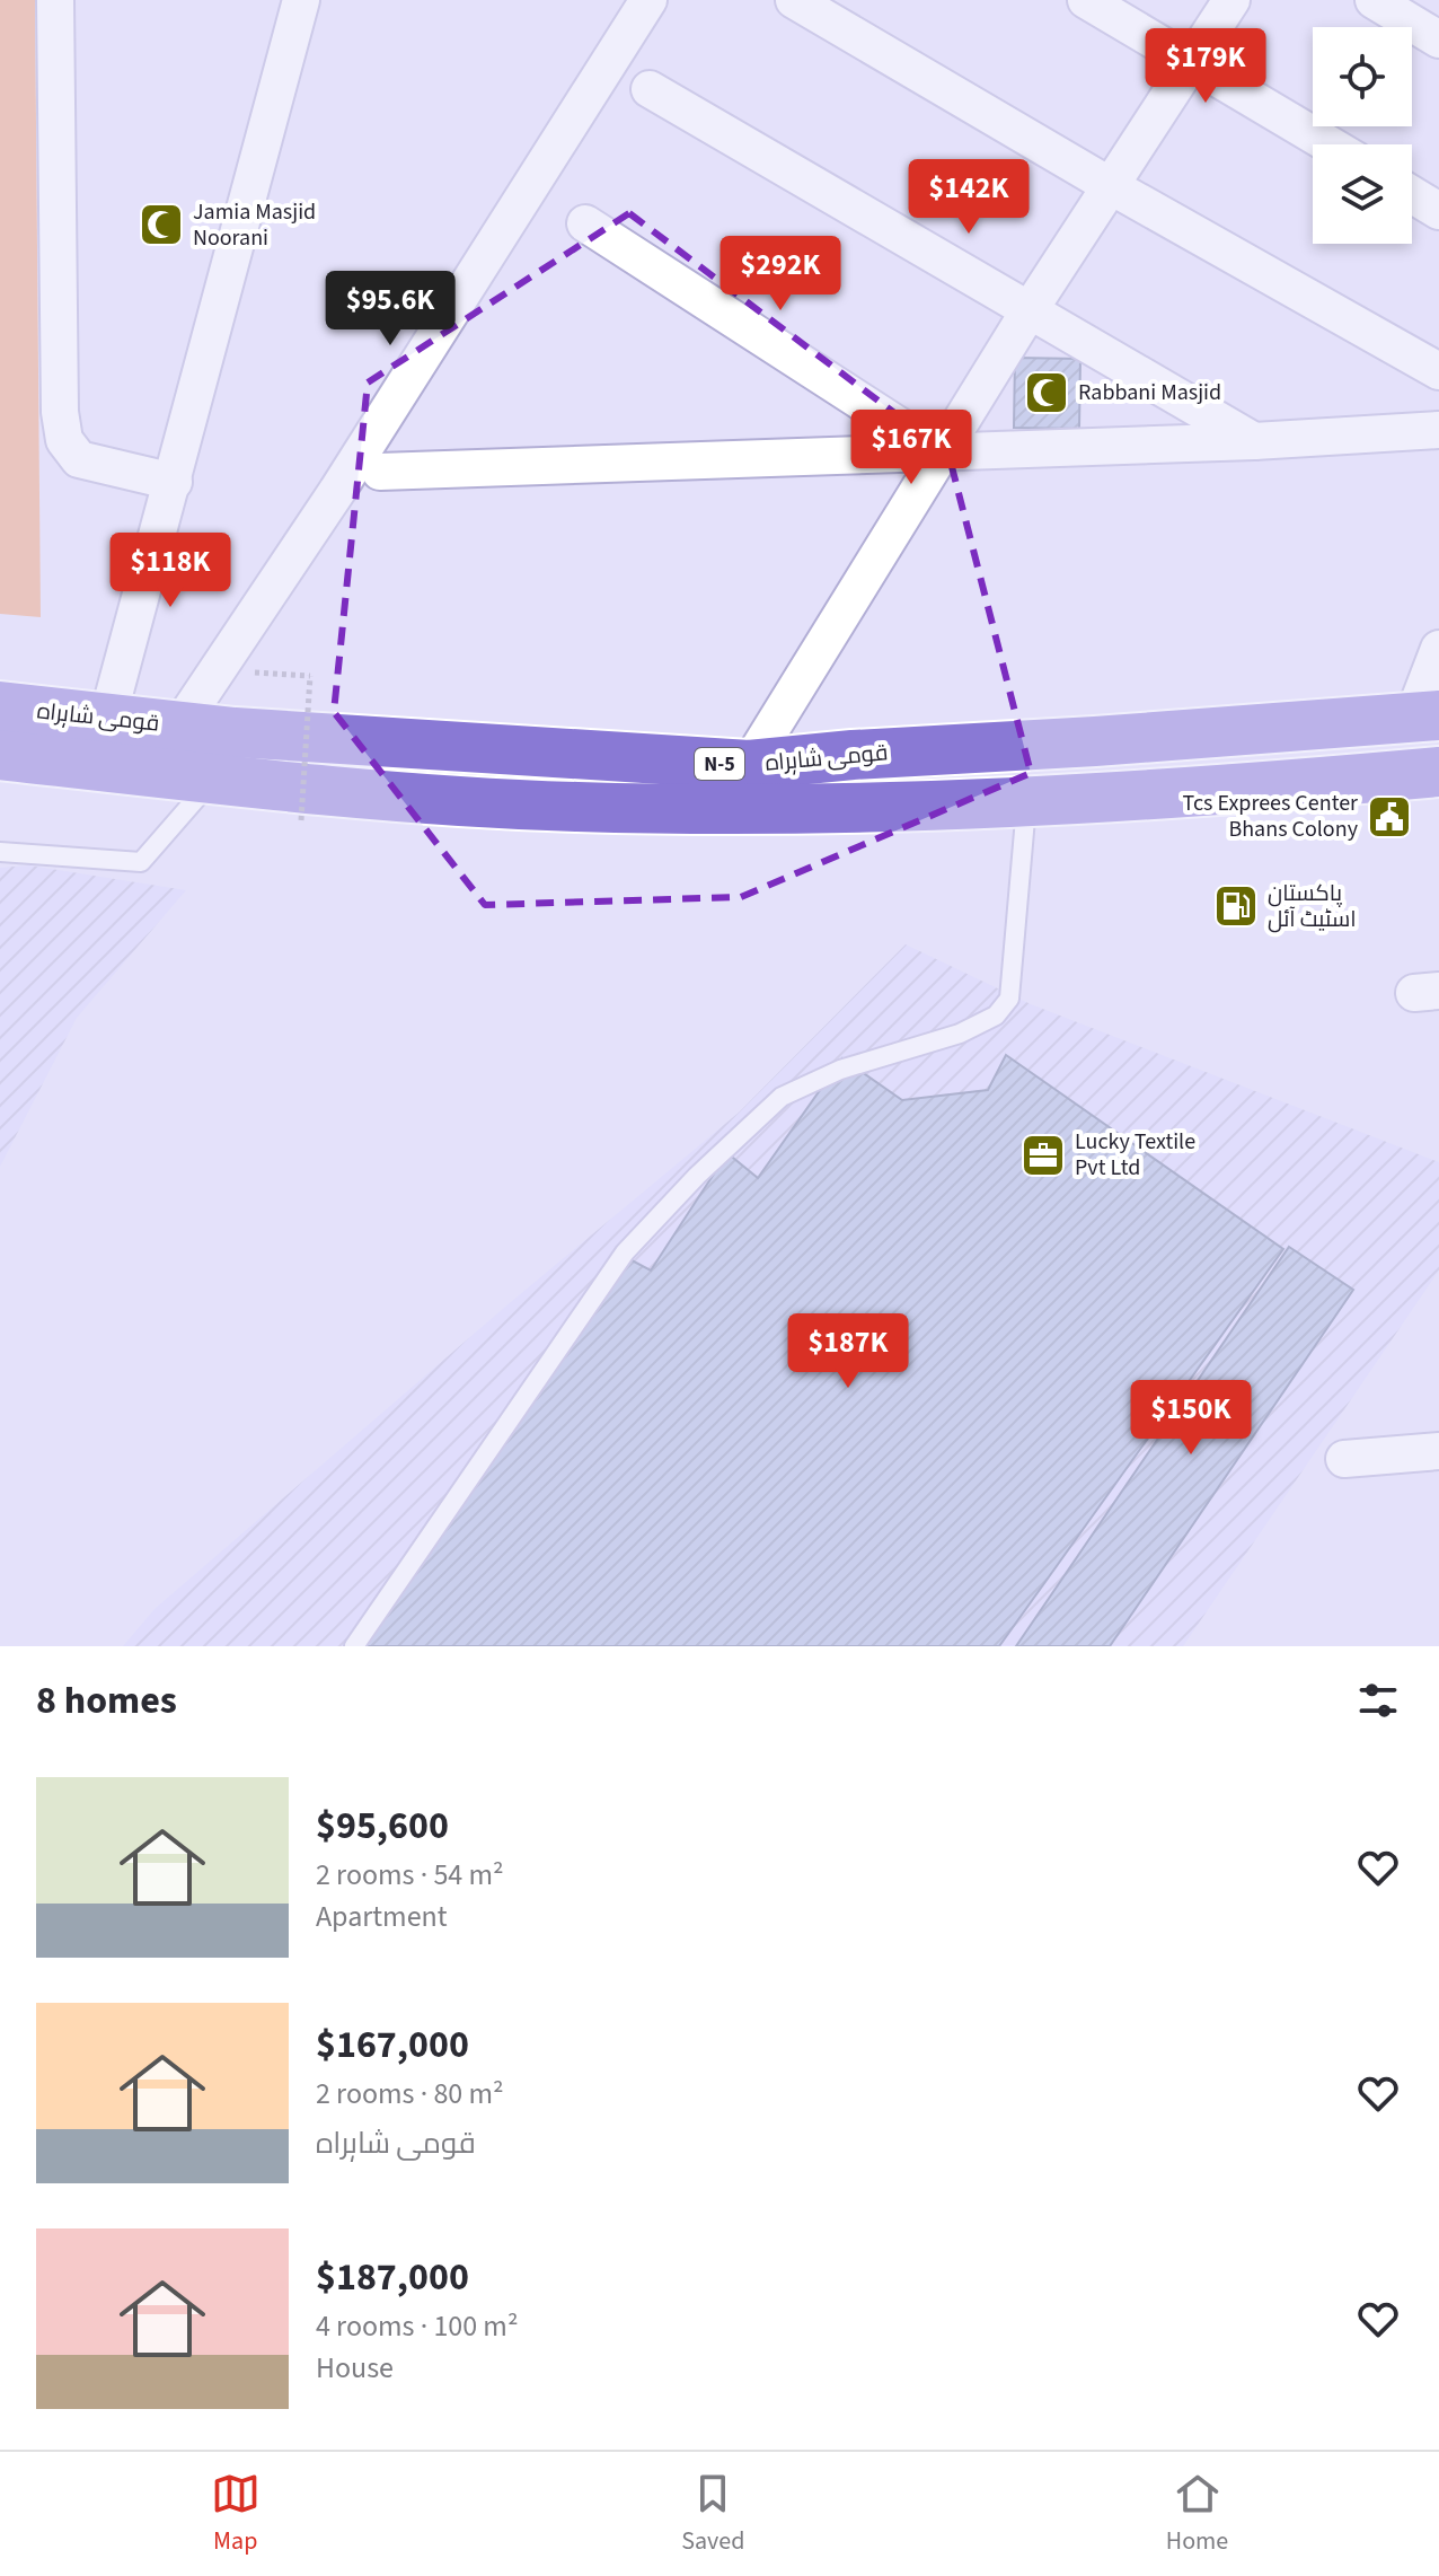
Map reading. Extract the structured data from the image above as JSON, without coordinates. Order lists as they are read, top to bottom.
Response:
{
  "streets": {
    "highway": ["قومی شاہراہ", "N-5"]
  },
  "places": {
    "mosque": ["Jamia Masjid Noorani", "Rabbani Masjid"],
    "public building": ["Tcs Exprees Center Bhans Colony"],
    "fuel station": ["پاکستان اسٹیٹ آئل"],
    "office": ["Lucky Textile Pvt Ltd"]
  },
  "page": {
    "price": [
      "$179K",
      "$142K",
      "$292K",
      "$95.6K",
      "$167K",
      "$118K",
      "$187K",
      "$150K"
    ],
    "heading": "8 homes",
    "list": [
      {
        "name": "$95,600",
        "note": "2 rooms · 54 m² · Apartment"
      },
      {
        "name": "$167,000",
        "note": "2 rooms · 80 m² · قومی شاہراہ"
      },
      {
        "name": "$187,000",
        "note": "4 rooms · 100 m² · House"
      }
    ],
    "tabs": ["Map", "Saved", "Home"]
  }
}
